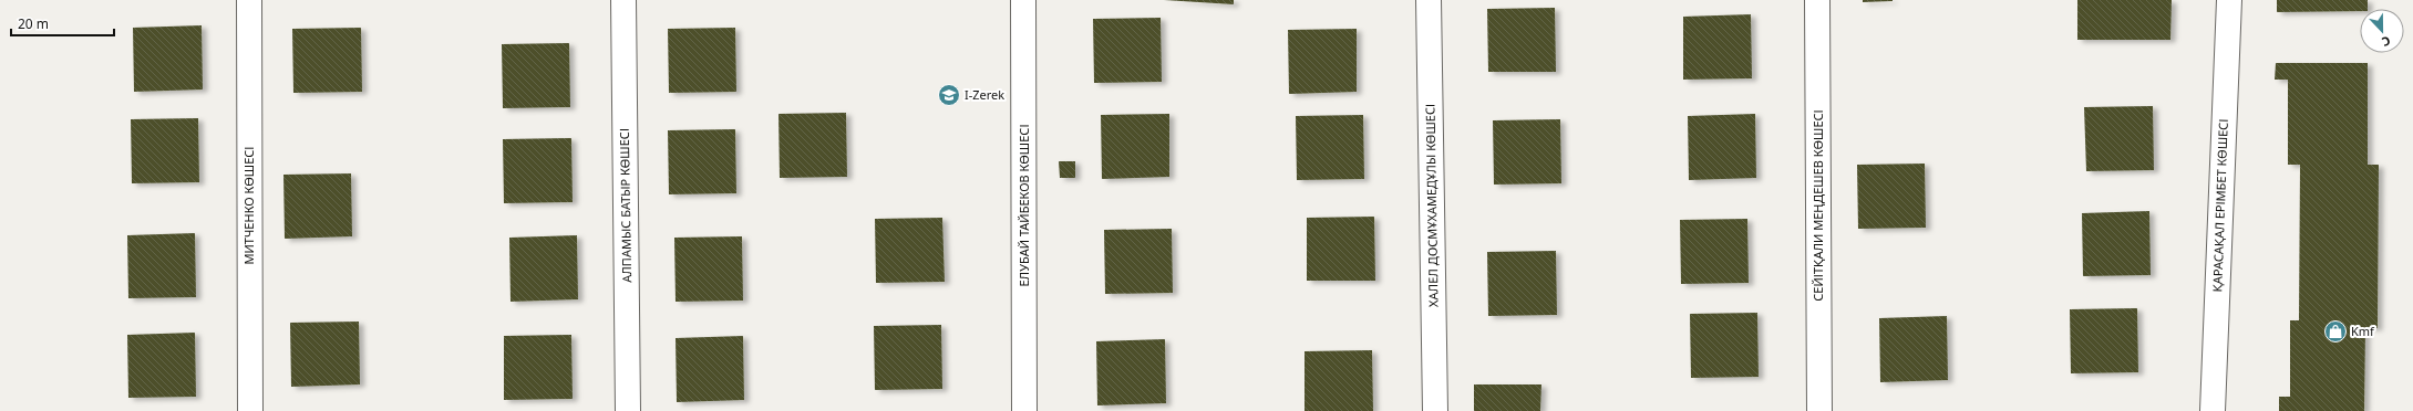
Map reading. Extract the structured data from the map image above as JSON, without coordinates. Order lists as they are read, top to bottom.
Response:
{
  "streets": {
    "street": [
      "МИТЧЕНКО КӨШЕСІ",
      "АЛПАМЫС БАТЫР КӨШЕСІ",
      "ЕЛУБАЙ ТАЙБЕКОВ КӨШЕСІ",
      "ХАЛЕЛ ДОСМҰХАМЕДҰЛЫ КӨШЕСІ",
      "СЕЙІТҚАЛИ МЕҢДЕШЕВ КӨШЕСІ",
      "ҚАРАСАҚАЛ ЕРІМБЕТ КӨШЕСІ"
    ]
  },
  "places": {
    "school or university": ["I-Zerek"],
    "shop": ["Kmf"]
  },
  "scale_bar": "20 m",
  "north": "bottom"
}
